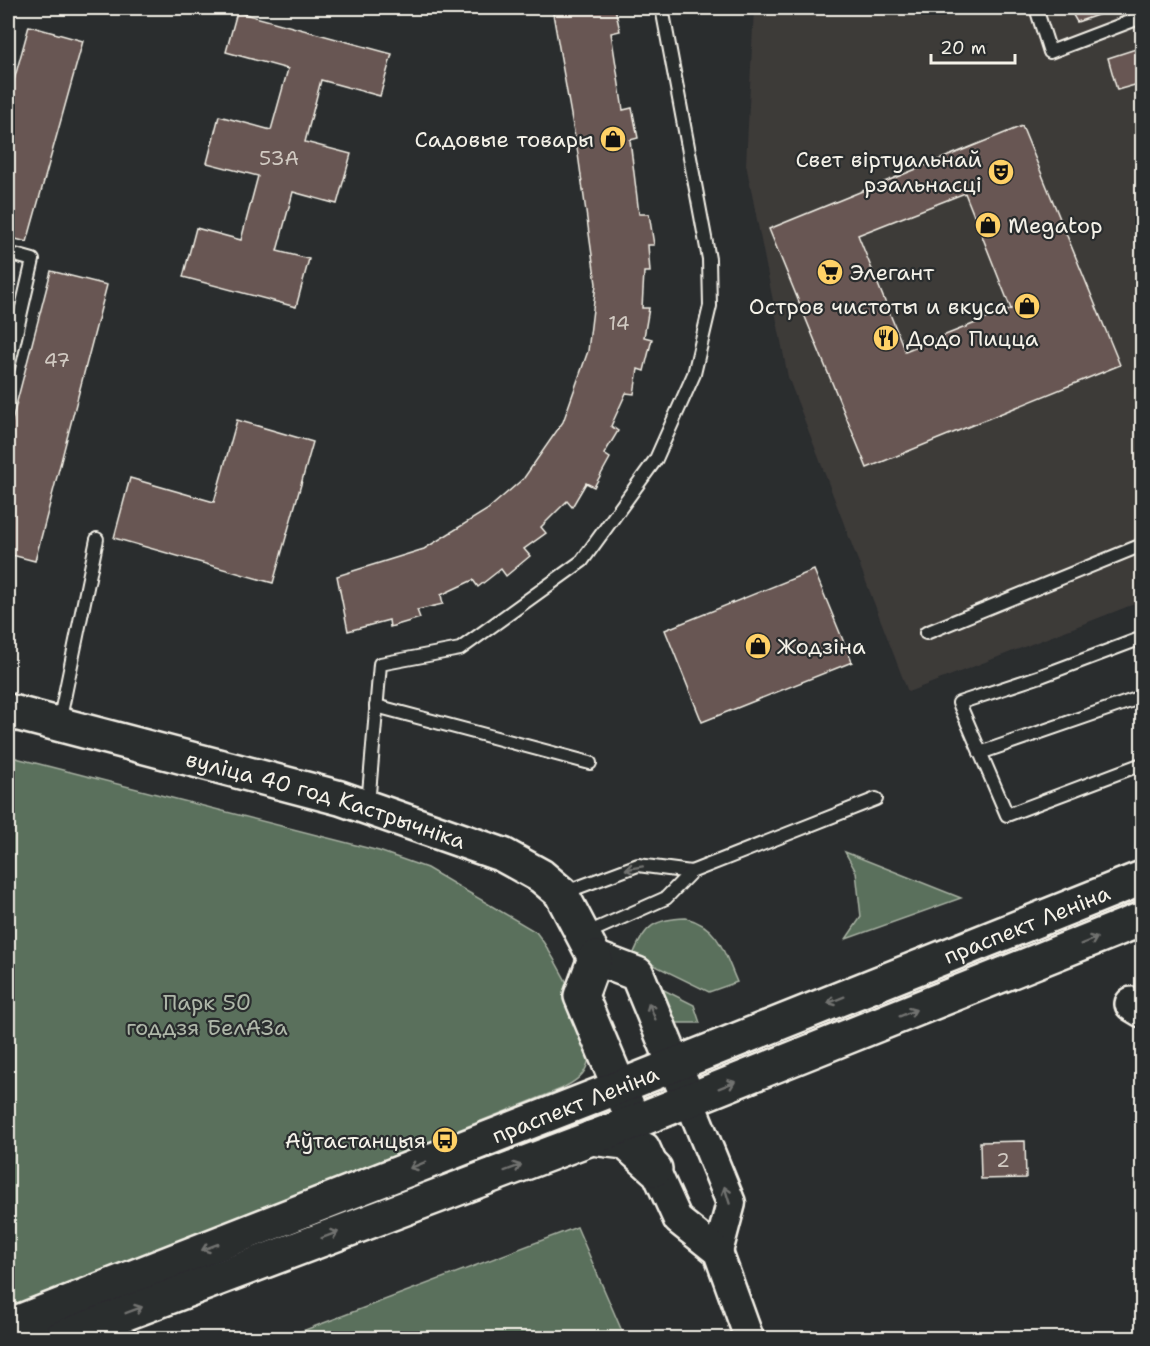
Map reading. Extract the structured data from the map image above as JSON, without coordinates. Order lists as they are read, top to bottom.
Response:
{
  "streets": {
    "main road": ["вуліца 40 год Кастрычніка", "праспект Леніна"]
  },
  "parks": ["Парк 50 годдзя БелАЗа"],
  "places": {
    "shop": [
      "Садовые товары",
      "Megatop",
      "Остров чистоты и вкуса",
      "Жодзіна"
    ],
    "theatre": ["Свет віртуальнай рэальнасці"],
    "supermarket": ["Элегант"],
    "restaurant": ["Додо Пицца"],
    "bus stop": ["Аўтастанцыя"]
  },
  "house_numbers": [
    "53А",
    "14",
    "47",
    "2"
  ],
  "scale_bar": "20 m"
}
